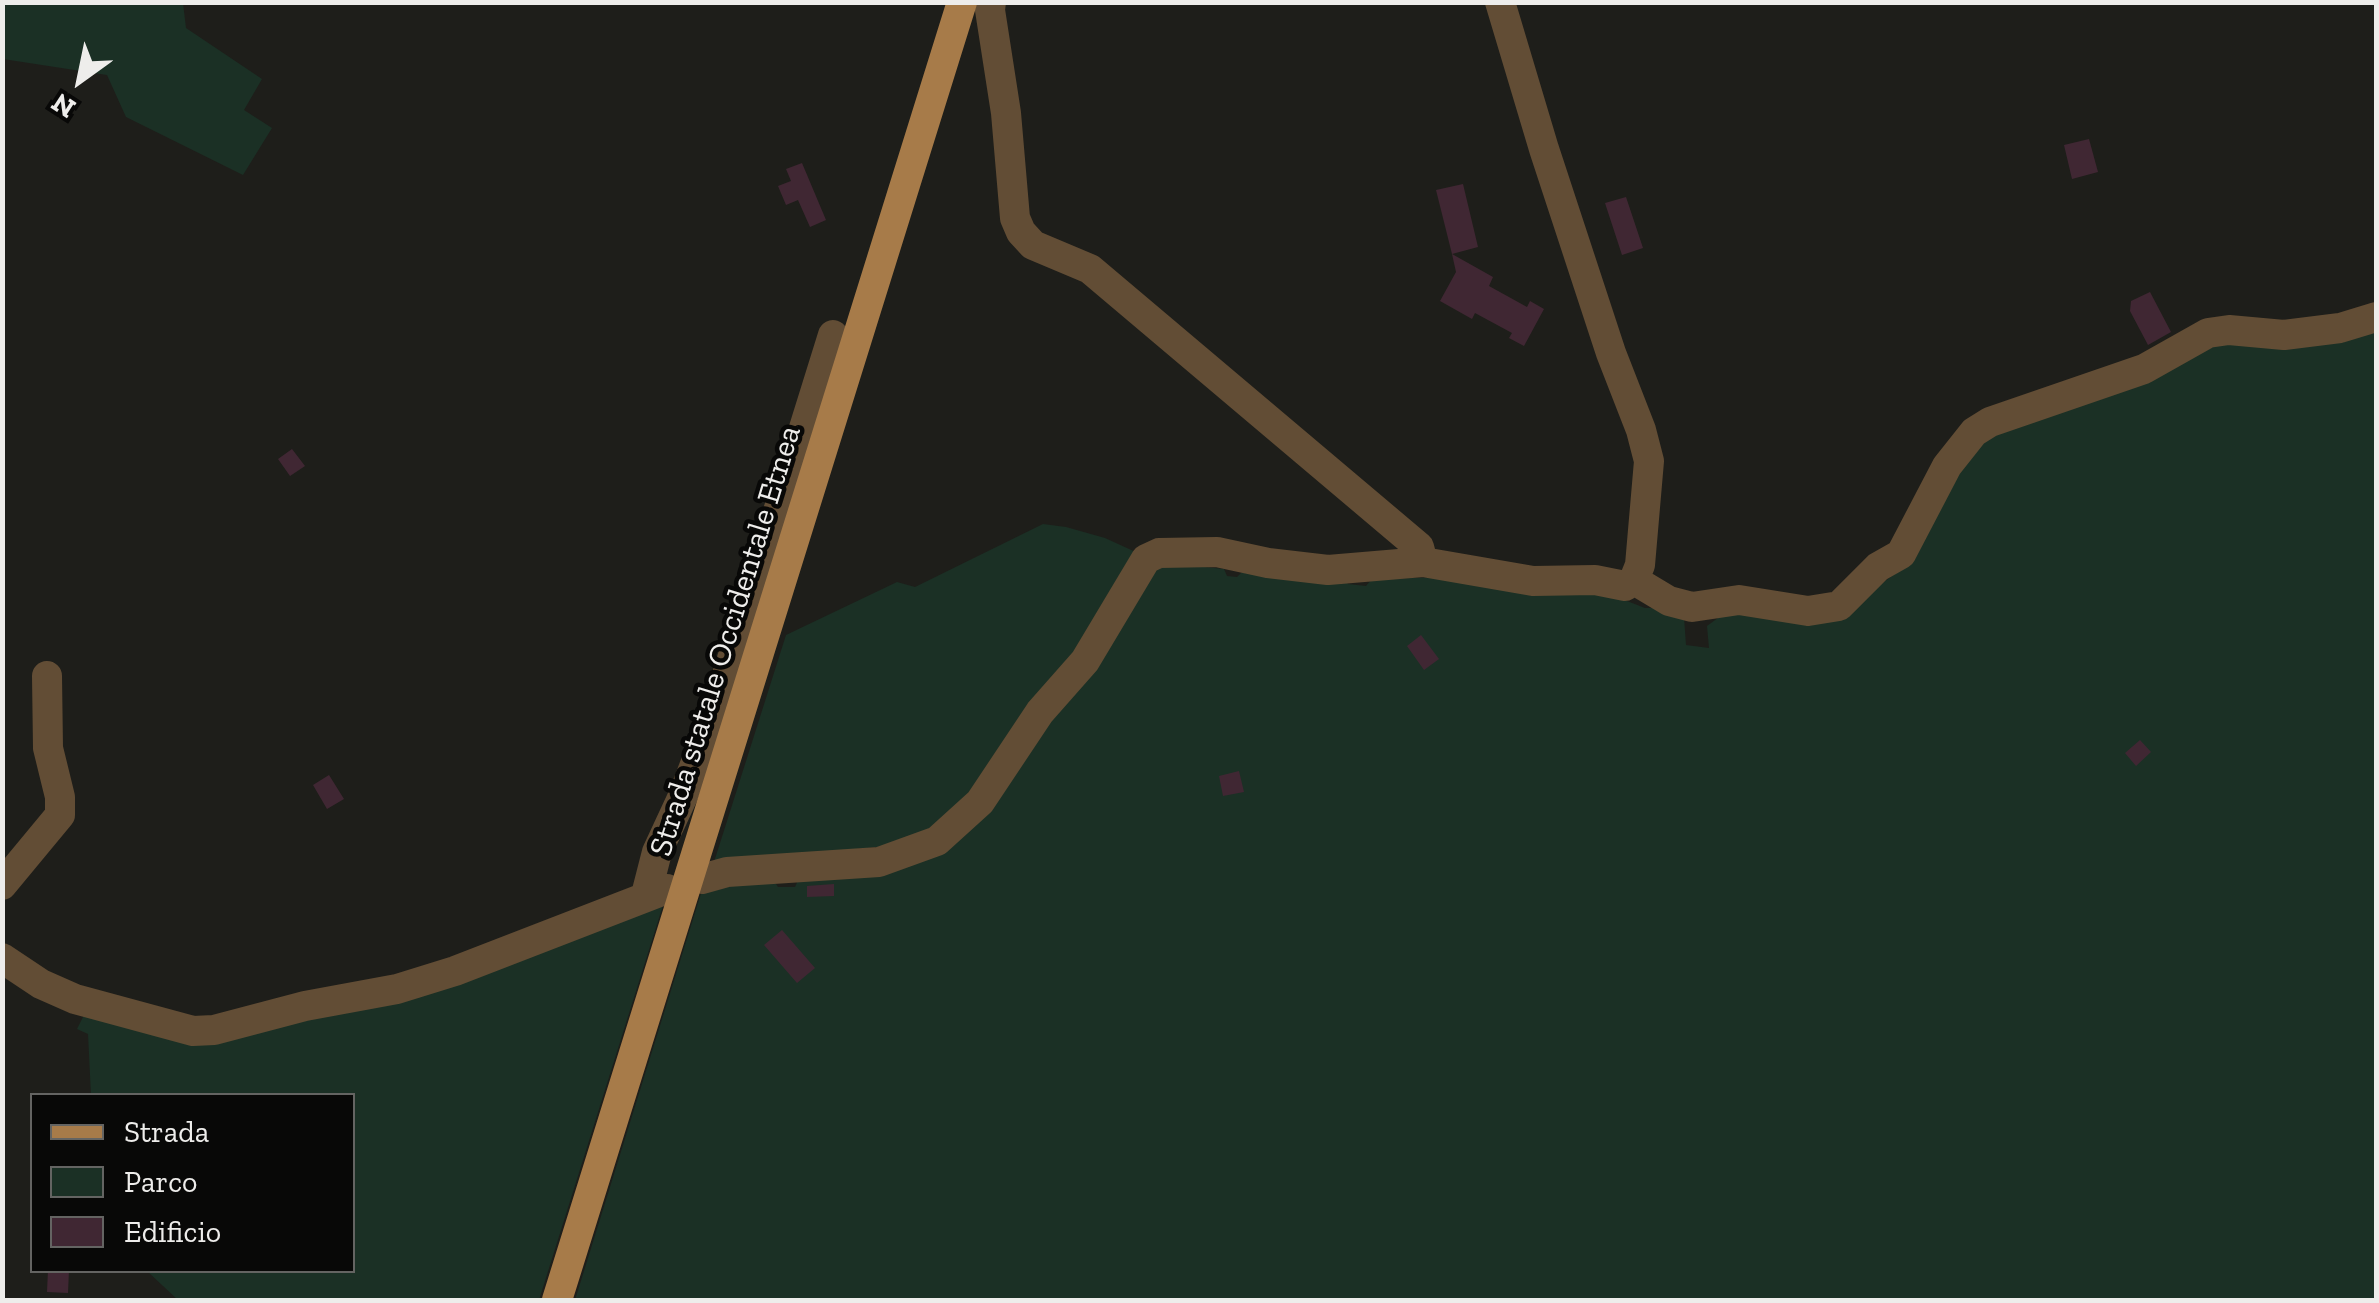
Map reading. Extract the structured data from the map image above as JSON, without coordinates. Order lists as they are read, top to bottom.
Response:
{
  "streets": {
    "main road": ["Strada statale Occidentale Etnea"]
  },
  "legend": ["Strada", "Parco", "Edificio"],
  "north": "bottom left"
}
